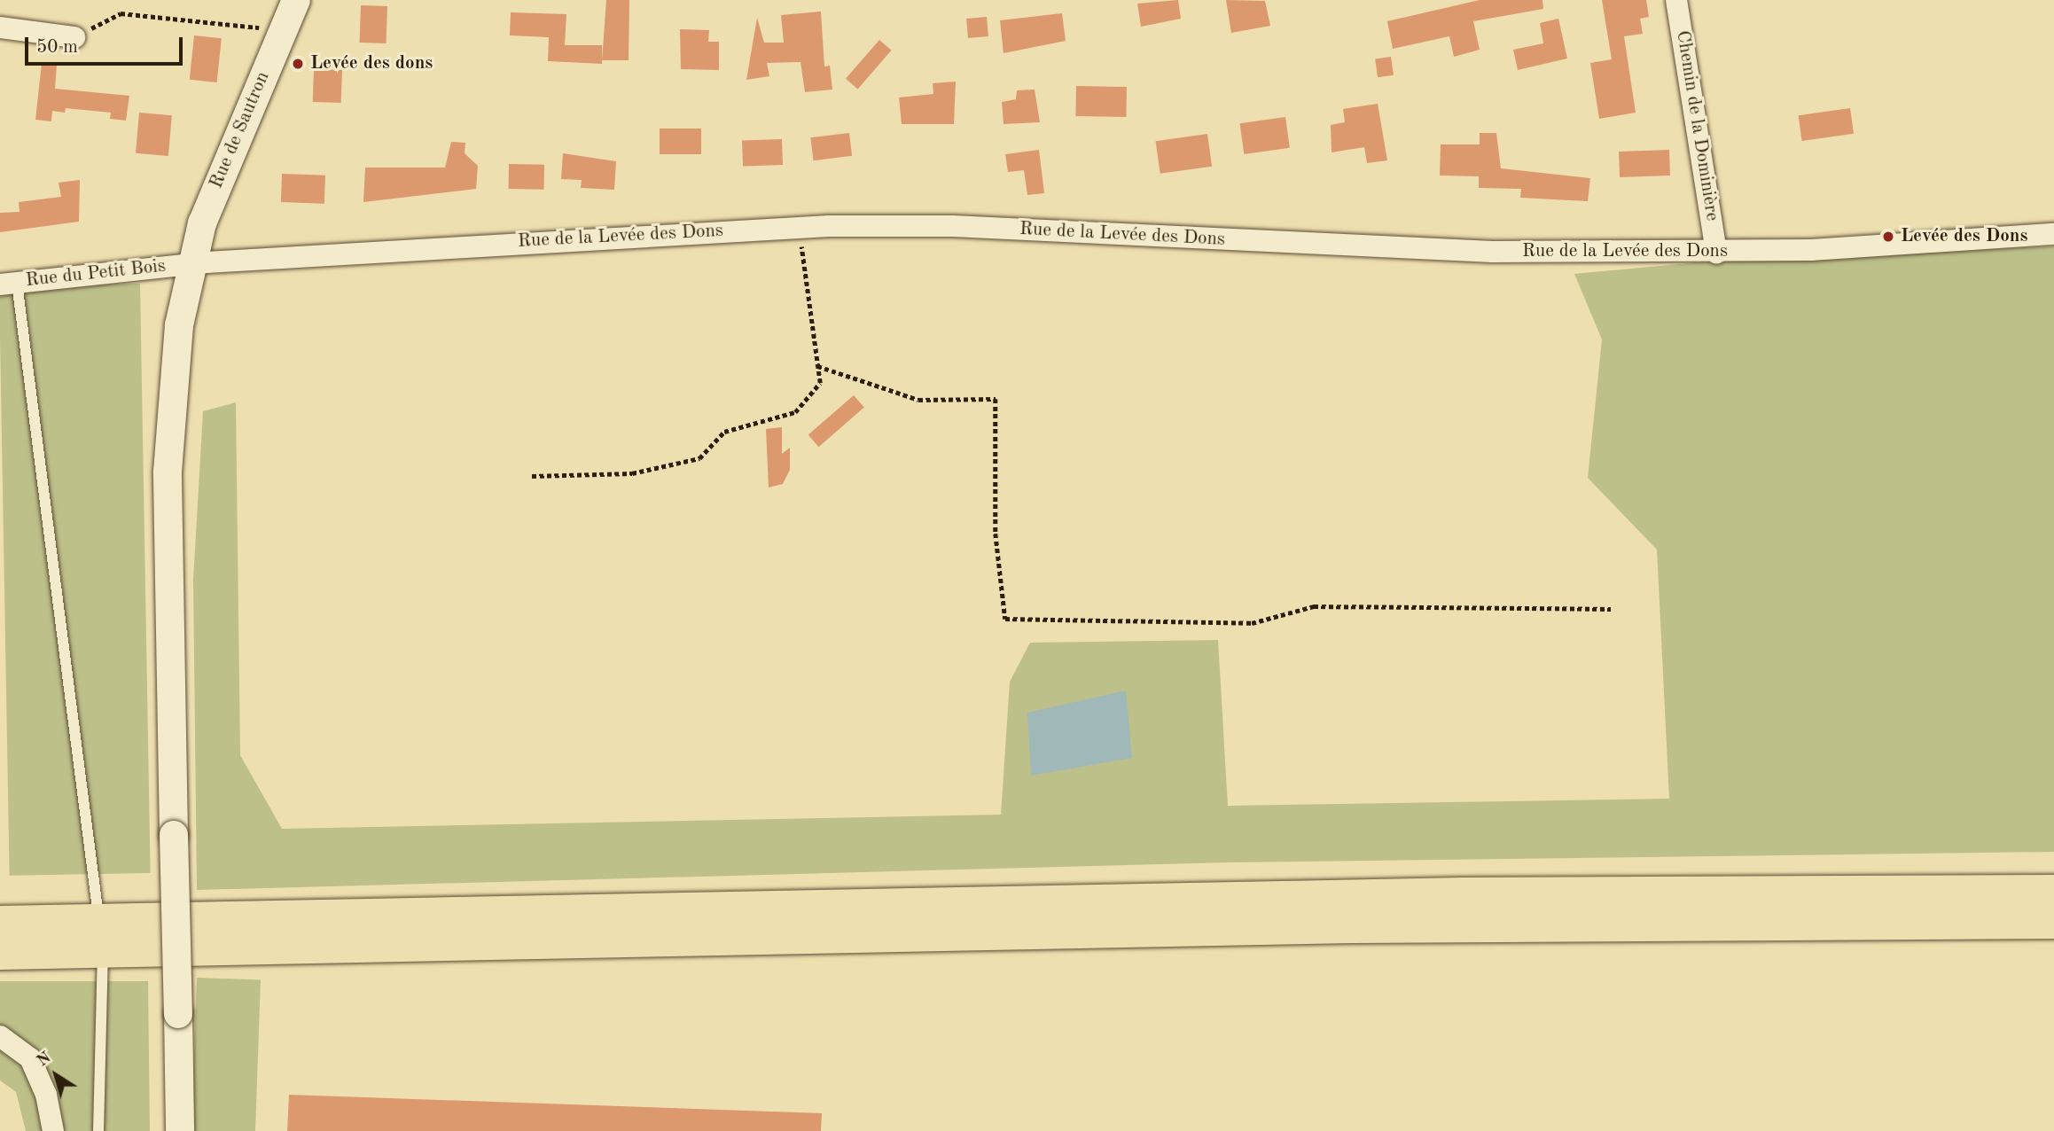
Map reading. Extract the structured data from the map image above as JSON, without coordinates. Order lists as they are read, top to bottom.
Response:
{
  "streets": {
    "street": [
      "Chemin de la Dominière",
      "Rue de Sautron",
      "Rue de la Levée des Dons",
      "Rue du Petit Bois"
    ]
  },
  "crossings": [
    ["Chemin de la Dominière", "Rue de la Levée des Dons"],
    ["Rue de Sautron", "Rue de la Levée des Dons"],
    ["Rue de Sautron", "Rue du Petit Bois"],
    ["Rue de la Levée des Dons", "Rue du Petit Bois"]
  ],
  "places": ["Levée des dons", "Levée des Dons"],
  "scale_bar": "50 m",
  "north": "top left"
}
